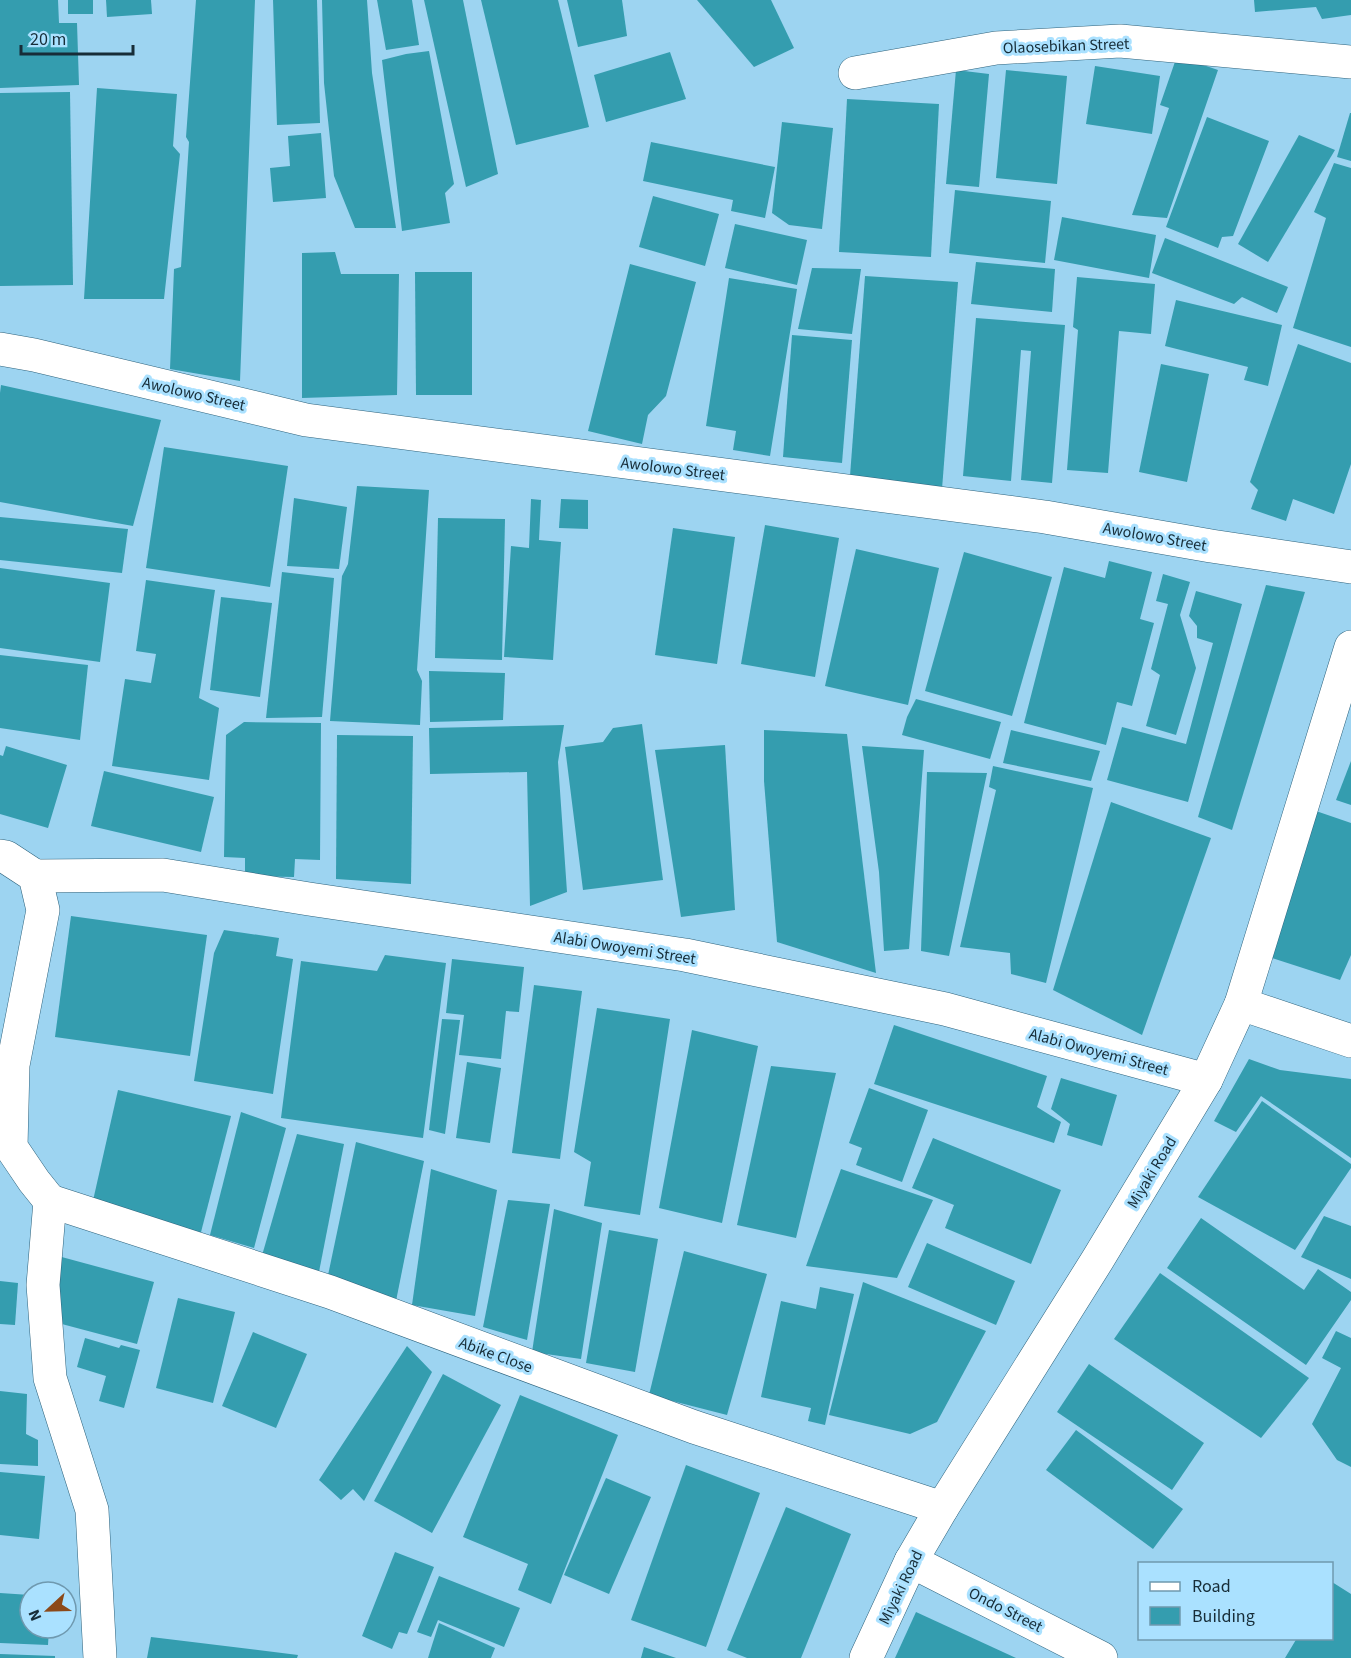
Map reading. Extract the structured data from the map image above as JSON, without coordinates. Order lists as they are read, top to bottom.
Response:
{
  "streets": {
    "street": [
      "Olaosebikan Street",
      "Awolowo Street",
      "Alabi Owoyemi Street",
      "Miyaki Road",
      "Abike Close",
      "Ondo Street"
    ]
  },
  "crossings": [
    ["Alabi Owoyemi Street", "Miyaki Road"],
    ["Miyaki Road", "Abike Close"],
    ["Miyaki Road", "Ondo Street"]
  ],
  "legend": ["Road", "Building"],
  "scale_bar": "20 m",
  "north": "left"
}
